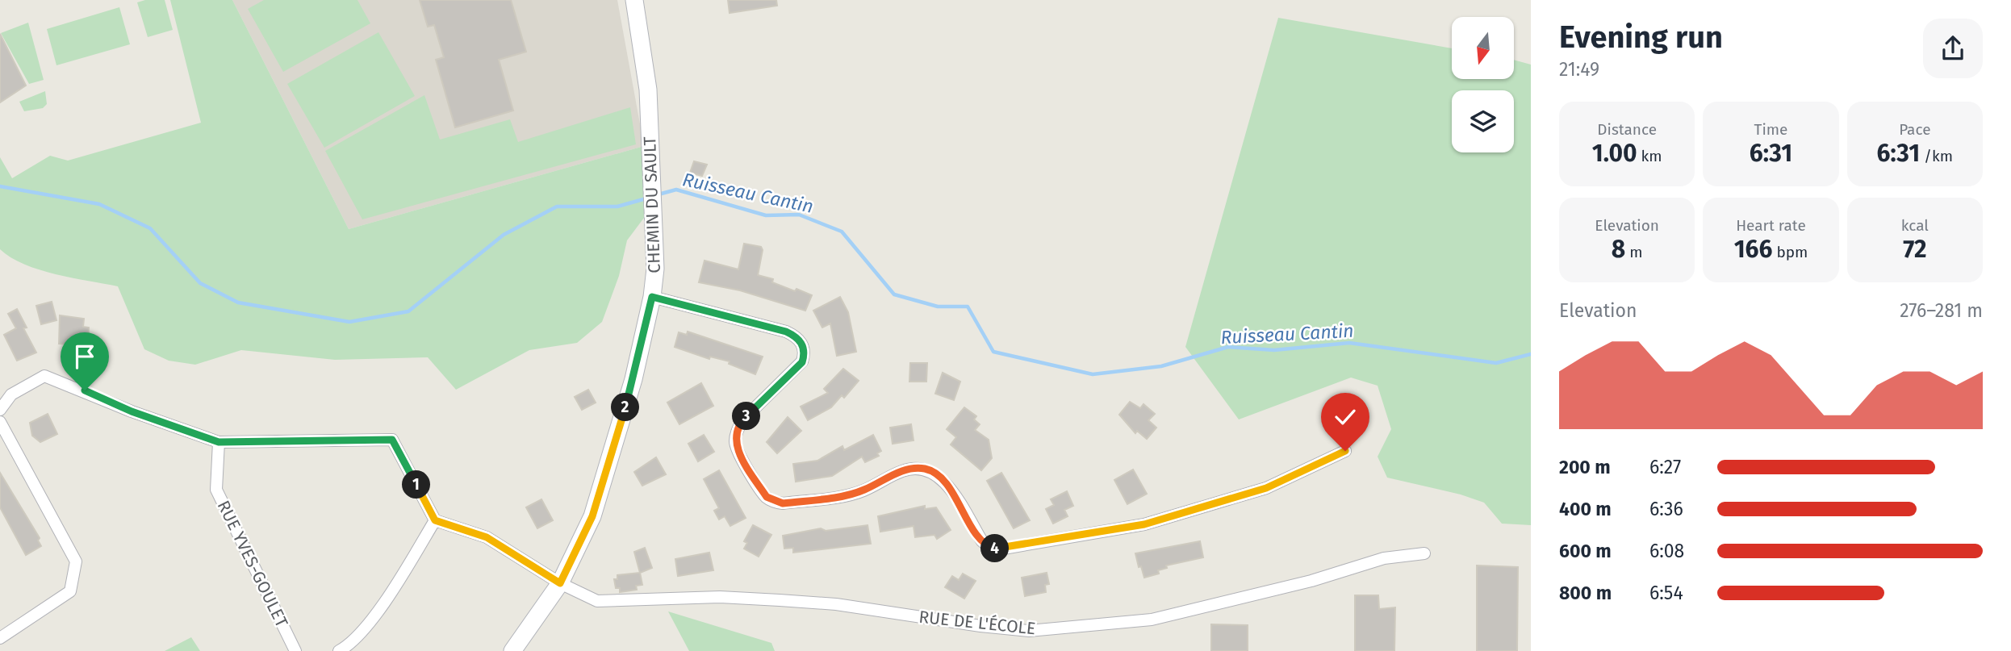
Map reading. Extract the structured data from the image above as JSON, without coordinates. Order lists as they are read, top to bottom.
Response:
{
  "streets": {
    "street": ["CHEMIN DU SAULT", "RUE YVES-GOULET", "RUE DE L'ÉCOLE"]
  },
  "crossings": [
    ["CHEMIN DU SAULT", "RUE DE L'ÉCOLE"]
  ],
  "water": ["Ruisseau Cantin"],
  "north": "bottom",
  "page": {
    "heading": ["Evening run", "21:49"],
    "stats": [
      ["Distance", "1.00 km"],
      ["Time", "6:31"],
      ["Pace", "6:31 /km"],
      ["Elevation", "8 m"],
      ["Heart rate", "166 bpm"],
      ["kcal", "72"]
    ],
    "chart": ["Elevation", "276–281 m"],
    "pins": [
      "2",
      "3",
      "1",
      "4"
    ],
    "list": [
      {
        "name": "200 m",
        "note": "6:27"
      },
      {
        "name": "400 m",
        "note": "6:36"
      },
      {
        "name": "600 m",
        "note": "6:08"
      },
      {
        "name": "800 m",
        "note": "6:54"
      }
    ]
  }
}
